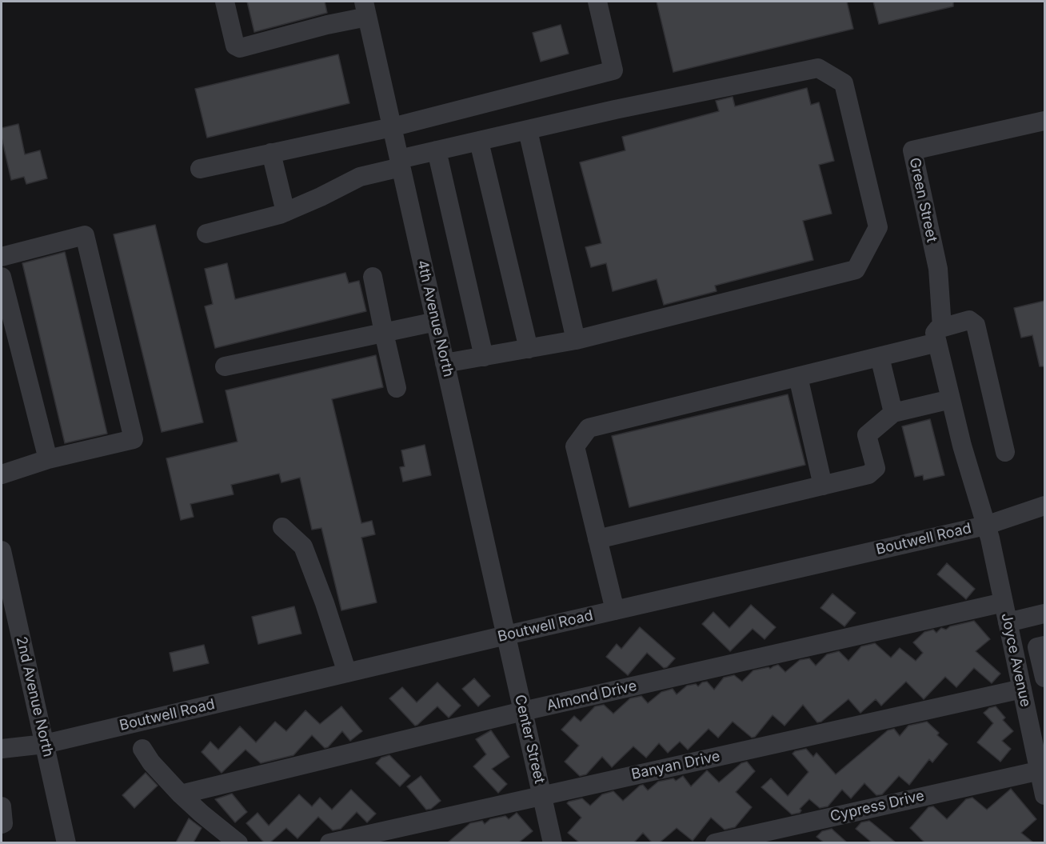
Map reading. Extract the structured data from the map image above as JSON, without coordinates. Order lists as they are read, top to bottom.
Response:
{
  "streets": {
    "street": [
      "Green Street",
      "4th Avenue North",
      "Boutwell Road",
      "Joyce Avenue",
      "Almond Drive",
      "2nd Avenue North",
      "Center Street",
      "Banyan Drive",
      "Cypress Drive"
    ]
  },
  "crossings": [
    ["Green Street", "Joyce Avenue"],
    ["4th Avenue North", "Boutwell Road"],
    ["4th Avenue North", "Center Street"],
    ["Boutwell Road", "Joyce Avenue"],
    ["Boutwell Road", "2nd Avenue North"],
    ["Boutwell Road", "Center Street"],
    ["Joyce Avenue", "Almond Drive"],
    ["Joyce Avenue", "Banyan Drive"],
    ["Joyce Avenue", "Cypress Drive"],
    ["Almond Drive", "Center Street"],
    ["Center Street", "Banyan Drive"]
  ]
}
